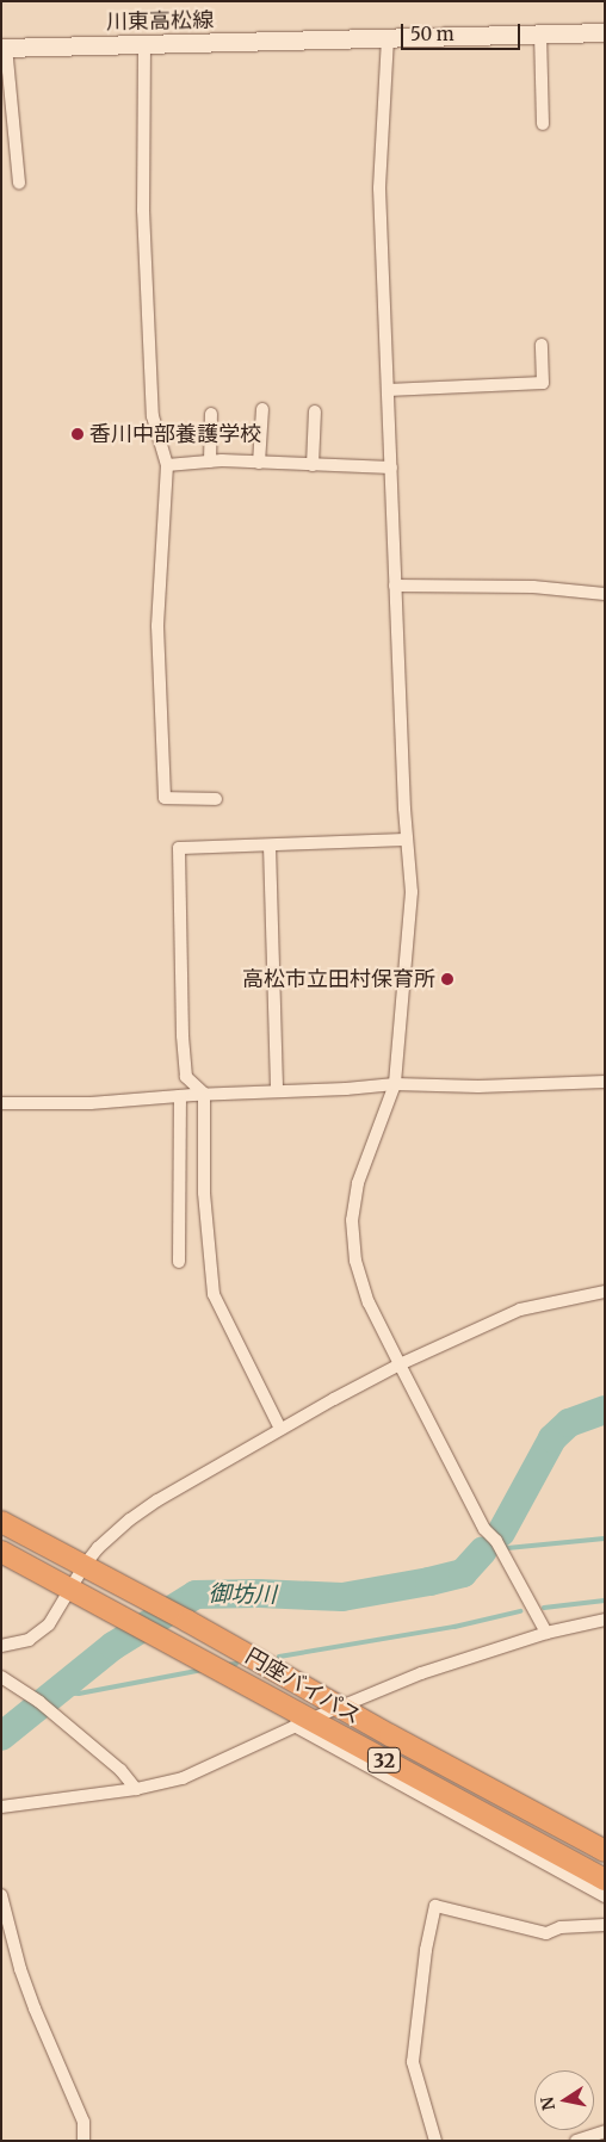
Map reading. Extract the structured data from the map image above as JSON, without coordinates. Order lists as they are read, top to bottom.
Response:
{
  "streets": {
    "highway": ["円座バイパス", "32"],
    "main road": ["川東高松線"]
  },
  "water": ["御坊川"],
  "places": ["香川中部養護学校", "高松市立田村保育所"],
  "scale_bar": "50 m",
  "north": "left"
}
